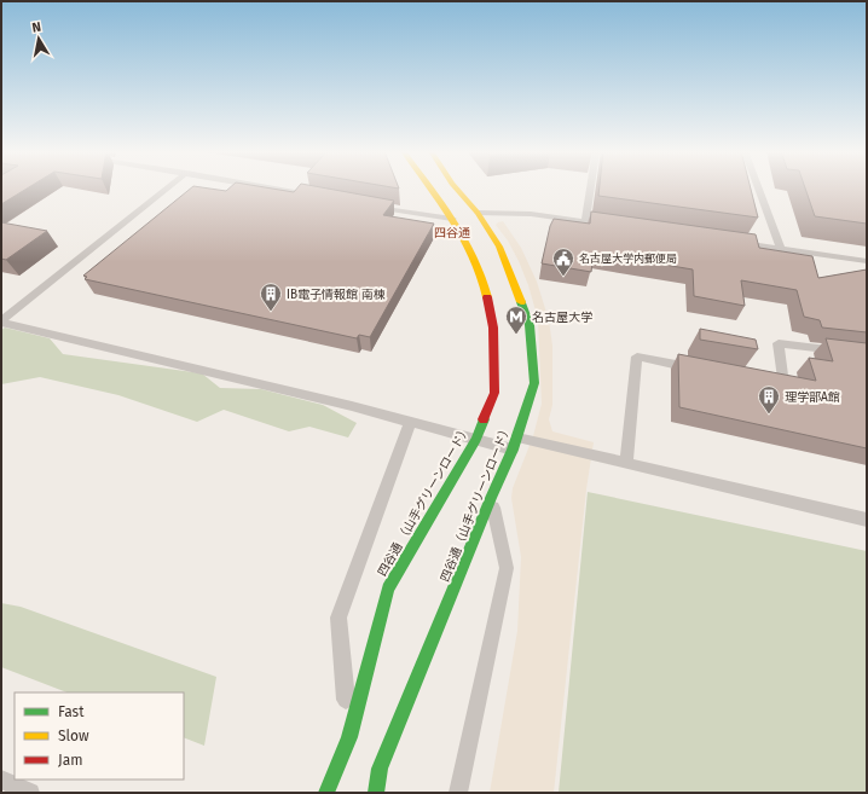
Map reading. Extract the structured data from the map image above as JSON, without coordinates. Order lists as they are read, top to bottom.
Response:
{
  "streets": {
    "street": ["四谷通 （山手グリーンロード）", "四谷通（山手グリーンロード）"]
  },
  "districts": ["四谷通"],
  "places": {
    "public building": ["名古屋大学内郵便局"],
    "building": ["IB電子情報館 南棟", "理学部A館"],
    "metro station": ["名古屋大学"]
  },
  "legend": ["Fast", "Slow", "Jam"],
  "north": "top"
}
